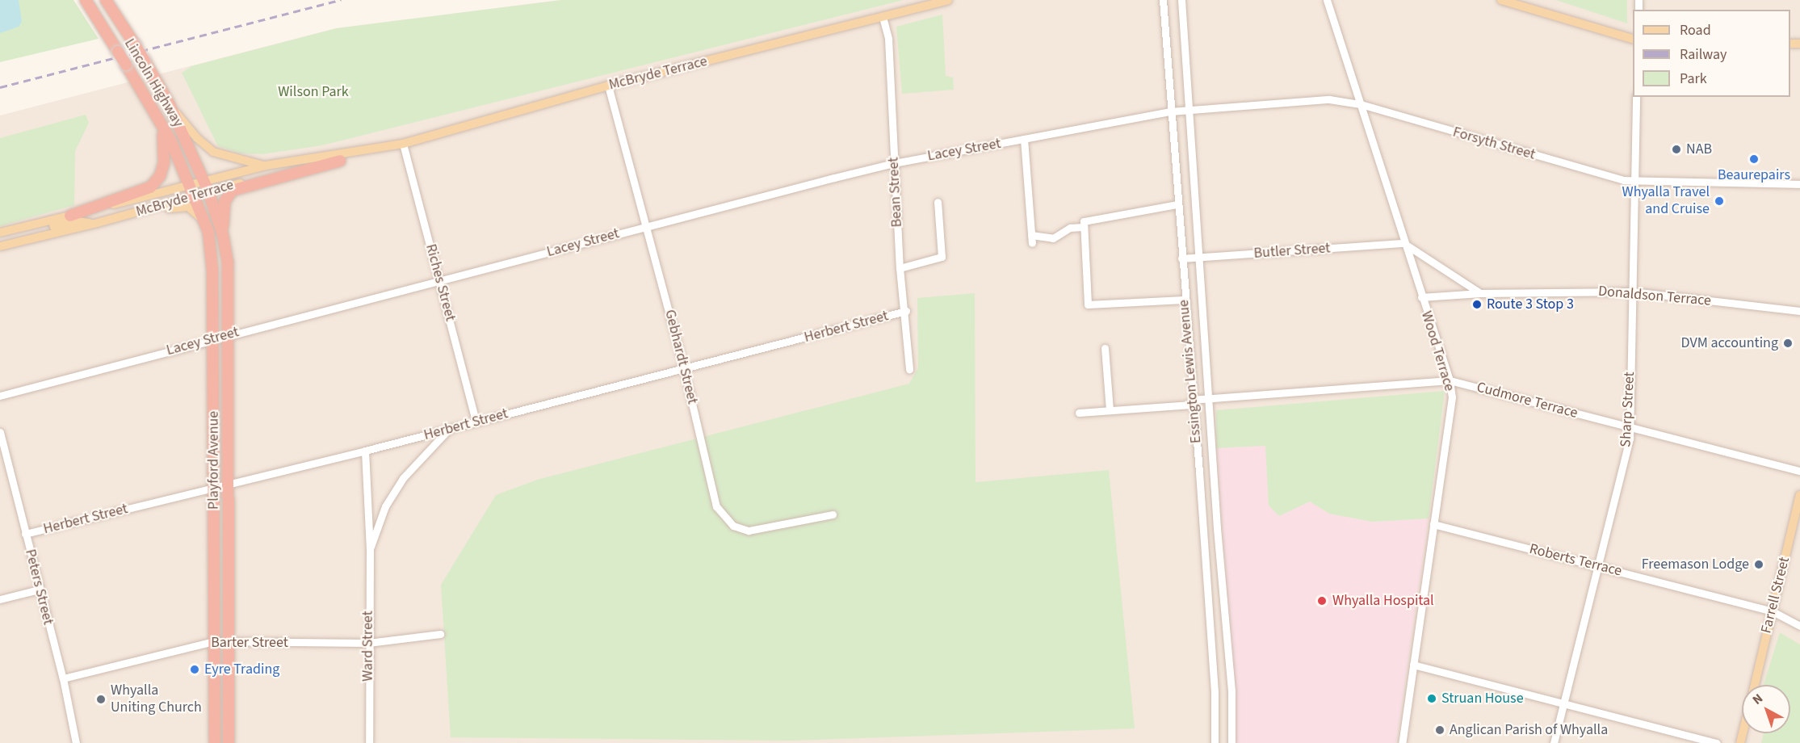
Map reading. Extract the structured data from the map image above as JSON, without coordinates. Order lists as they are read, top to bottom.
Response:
{
  "streets": {
    "highway": ["Lincoln Highway", "Playford Avenue"],
    "main road": ["McBryde Terrace", "Farrell Street"],
    "street": [
      "Forsyth Street",
      "Lacey Street",
      "Bean Street",
      "Butler Street",
      "Riches Street",
      "Donaldson Terrace",
      "Herbert Street",
      "Wood Terrace",
      "Gebhardt Street",
      "Essington Lewis Avenue",
      "Cudmore Terrace",
      "Sharp Street",
      "Roberts Terrace",
      "Peters Street",
      "Barter Street",
      "Ward Street"
    ]
  },
  "crossings": [
    ["McBryde Terrace", "Lincoln Highway"],
    ["McBryde Terrace", "Bean Street"],
    ["McBryde Terrace", "Riches Street"],
    ["McBryde Terrace", "Gebhardt Street"],
    ["McBryde Terrace", "Playford Avenue"],
    ["Lincoln Highway", "Playford Avenue"],
    ["Forsyth Street", "Lacey Street"],
    ["Forsyth Street", "Wood Terrace"],
    ["Forsyth Street", "Essington Lewis Avenue"],
    ["Forsyth Street", "Sharp Street"],
    ["Lacey Street", "Bean Street"],
    ["Lacey Street", "Riches Street"],
    ["Lacey Street", "Gebhardt Street"],
    ["Lacey Street", "Essington Lewis Avenue"],
    ["Lacey Street", "Playford Avenue"],
    ["Bean Street", "Herbert Street"],
    ["Butler Street", "Wood Terrace"],
    ["Butler Street", "Essington Lewis Avenue"],
    ["Riches Street", "Herbert Street"],
    ["Donaldson Terrace", "Wood Terrace"],
    ["Donaldson Terrace", "Sharp Street"],
    ["Herbert Street", "Gebhardt Street"],
    ["Herbert Street", "Playford Avenue"],
    ["Herbert Street", "Peters Street"],
    ["Herbert Street", "Ward Street"],
    ["Wood Terrace", "Cudmore Terrace"],
    ["Wood Terrace", "Roberts Terrace"],
    ["Essington Lewis Avenue", "Cudmore Terrace"],
    ["Cudmore Terrace", "Sharp Street"],
    ["Sharp Street", "Roberts Terrace"],
    ["Playford Avenue", "Barter Street"],
    ["Roberts Terrace", "Farrell Street"],
    ["Peters Street", "Barter Street"],
    ["Barter Street", "Ward Street"]
  ],
  "parks": ["Wilson Park"],
  "places": [
    "NAB",
    "Beaurepairs",
    "Whyalla Travel and Cruise",
    "Route 3 Stop 3",
    "DVM accounting",
    "Freemason Lodge",
    "Whyalla Hospital",
    "Eyre Trading",
    "Struan House",
    "Whyalla Uniting Church",
    "Anglican Parish of Whyalla"
  ],
  "legend": ["Road", "Railway", "Park"],
  "north": "top left"
}
